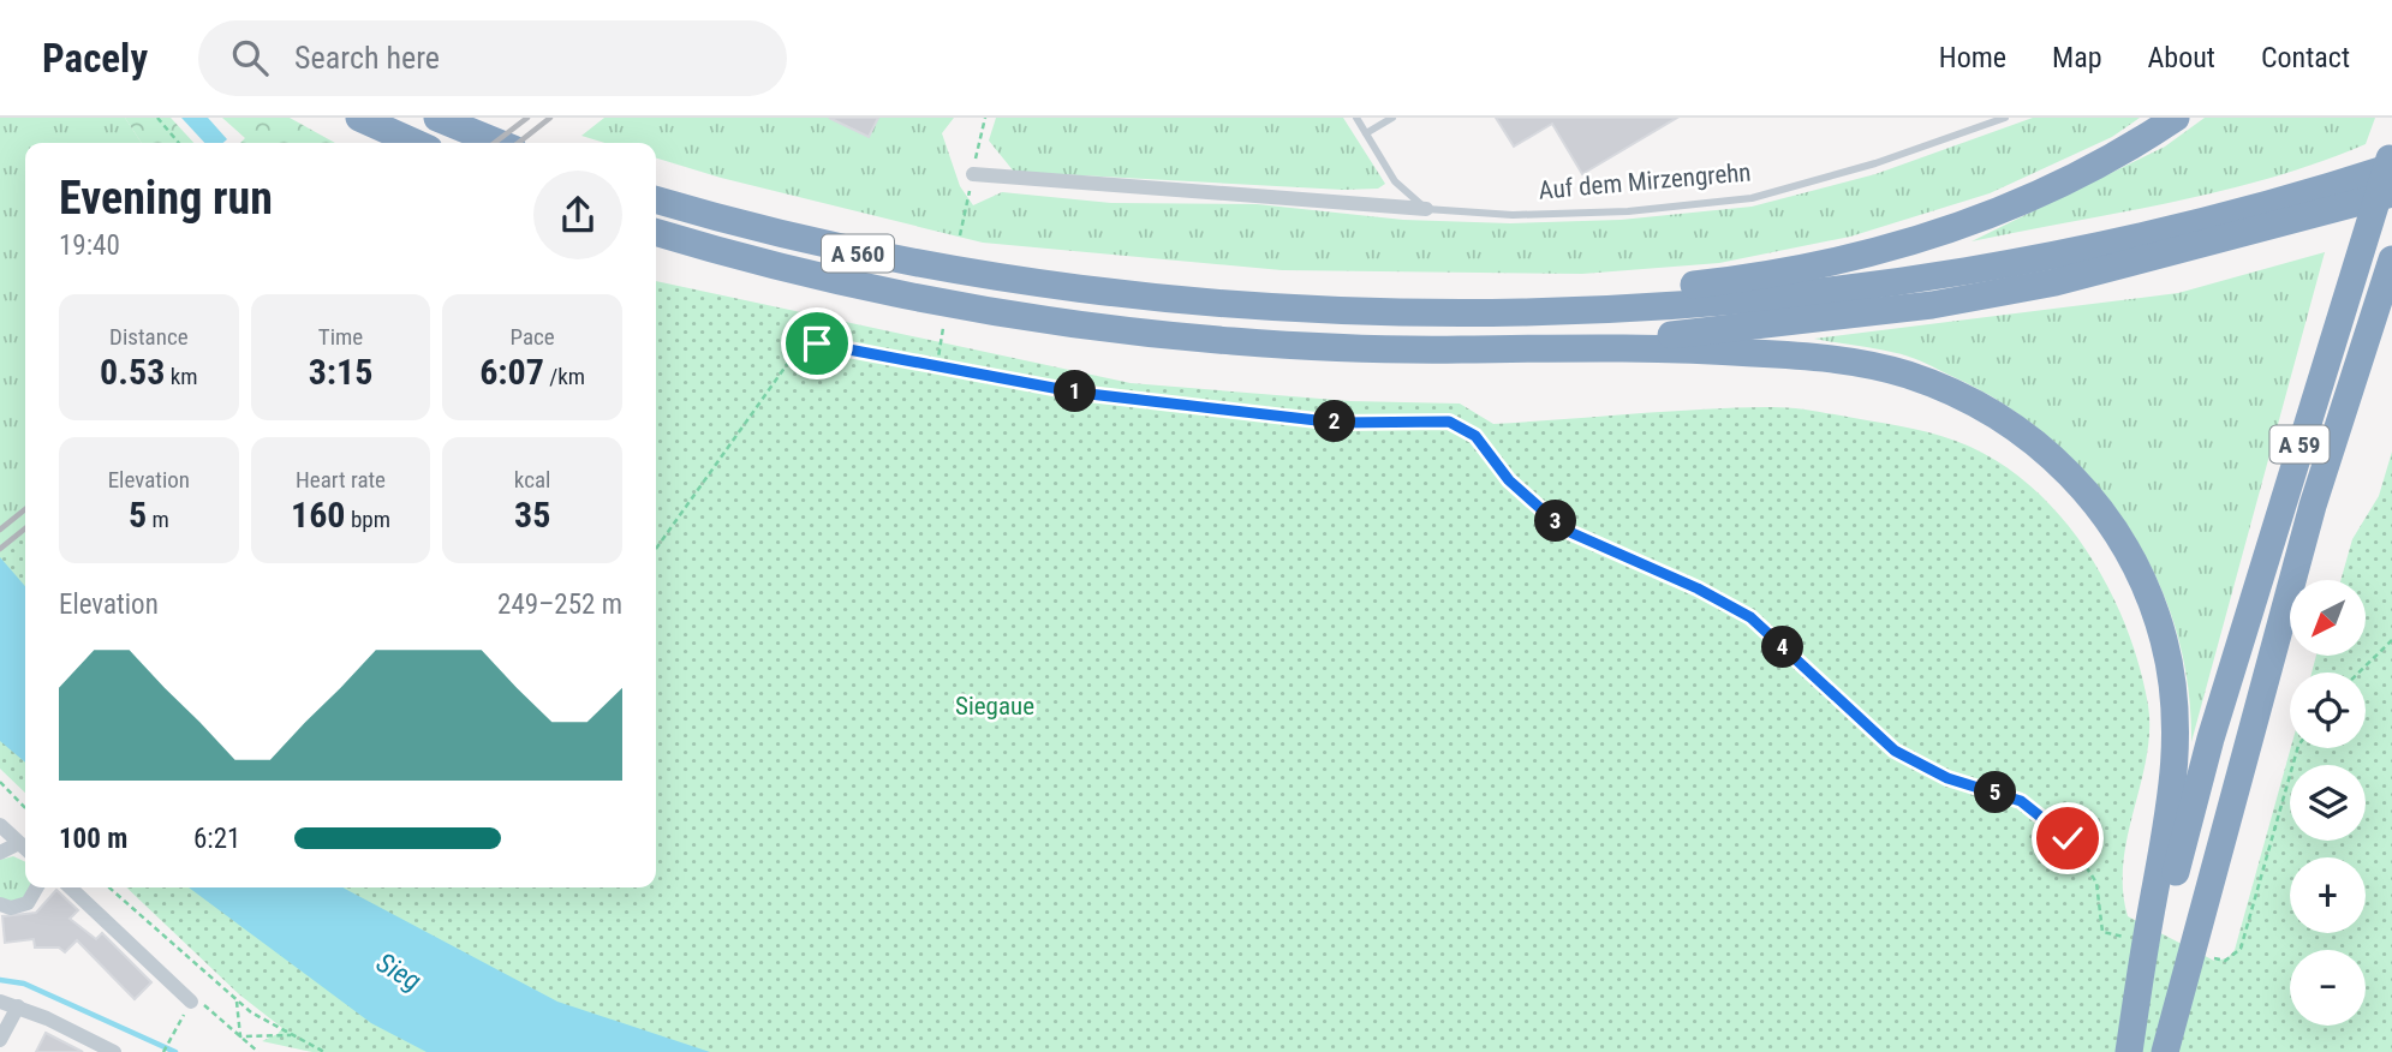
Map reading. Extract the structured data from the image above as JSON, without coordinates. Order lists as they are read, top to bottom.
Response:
{
  "streets": {
    "highway": ["A 560", "A 59"],
    "street": ["Auf dem Mirzengrehn"]
  },
  "water": ["Sieg"],
  "parks": ["Siegaue"],
  "north": "bottom left",
  "page": {
    "header": "Pacely",
    "search": "Search here",
    "nav": [
      "Home",
      "Map",
      "About",
      "Contact"
    ],
    "heading": ["Evening run", "19:40"],
    "stats": [
      ["Distance", "0.53 km"],
      ["Time", "3:15"],
      ["Pace", "6:07 /km"],
      ["Elevation", "5 m"],
      ["Heart rate", "160 bpm"],
      ["kcal", "35"]
    ],
    "pins": [
      "1",
      "2",
      "3",
      "4",
      "5"
    ],
    "chart": ["Elevation", "249–252 m"],
    "map_buttons": ["+", "−"],
    "list": [
      {
        "name": "100 m",
        "note": "6:21"
      }
    ]
  }
}
